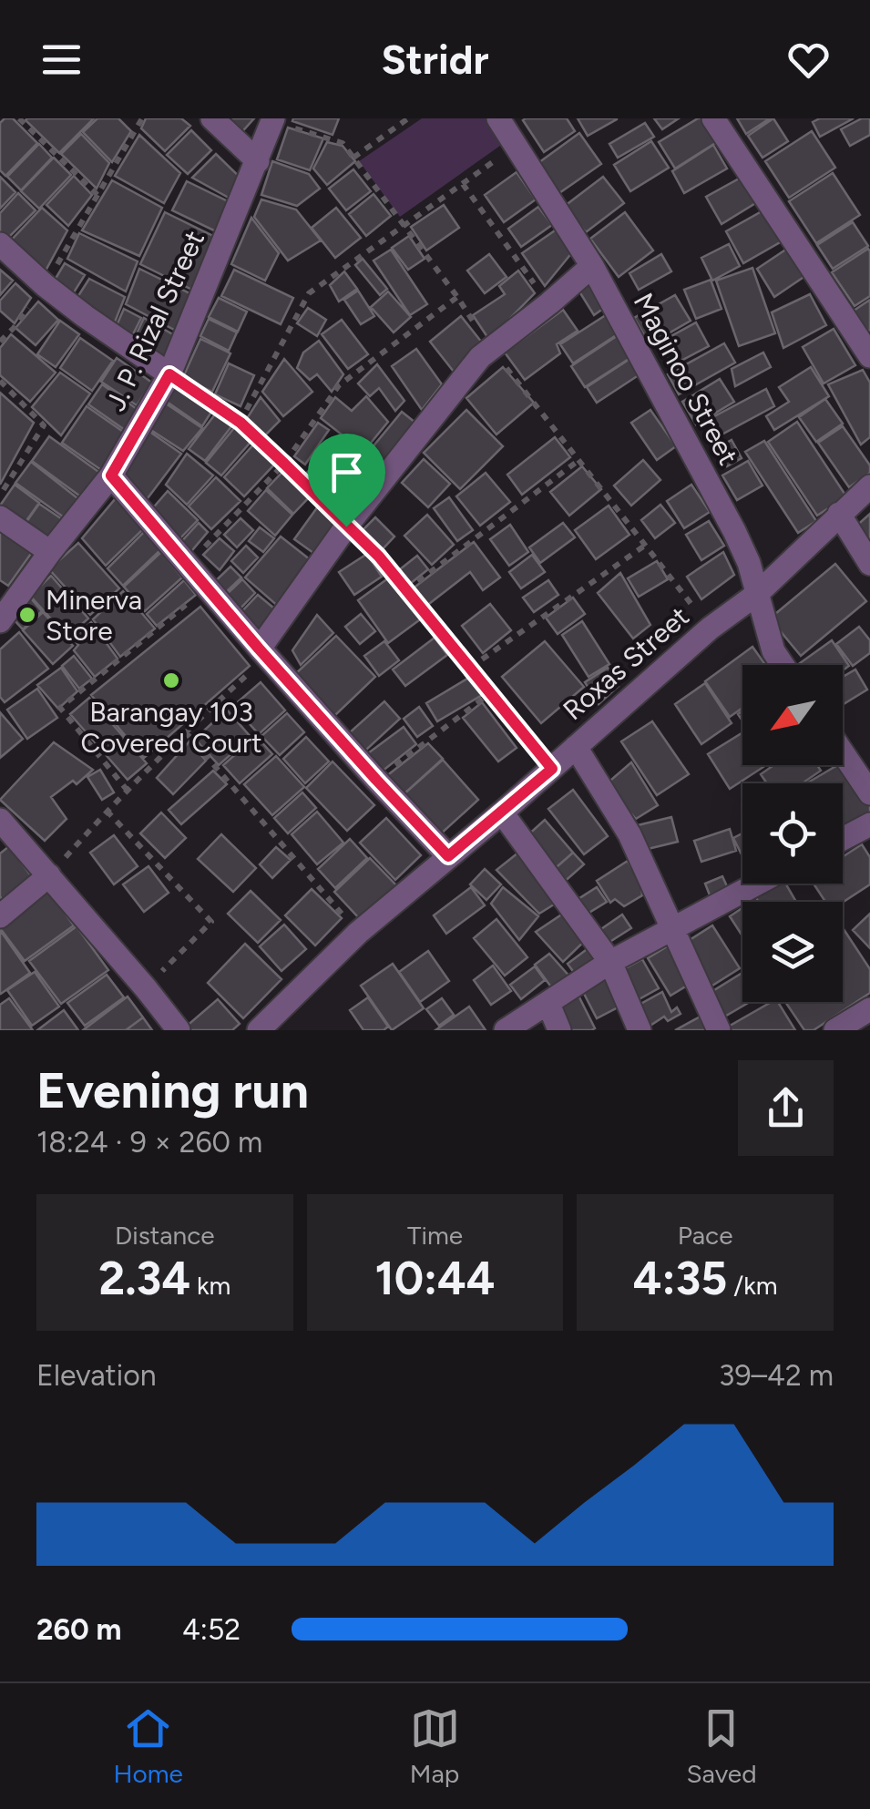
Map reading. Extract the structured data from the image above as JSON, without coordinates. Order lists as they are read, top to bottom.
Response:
{
  "streets": {
    "street": ["J. P. Rizal Street", "Maginoo Street", "Roxas Street"]
  },
  "crossings": [
    ["Maginoo Street", "Roxas Street"]
  ],
  "places": ["Minerva Store", "Barangay 103 Covered Court"],
  "north": "bottom left",
  "page": {
    "header": "Stridr",
    "heading": ["Evening run", "18:24 · 9 × 260 m"],
    "stats": [
      ["Distance", "2.34 km"],
      ["Time", "10:44"],
      ["Pace", "4:35 /km"]
    ],
    "chart": ["Elevation", "39–42 m"],
    "list": [
      {
        "name": "260 m",
        "note": "4:52"
      }
    ],
    "tabs": ["Home", "Map", "Saved"]
  }
}
